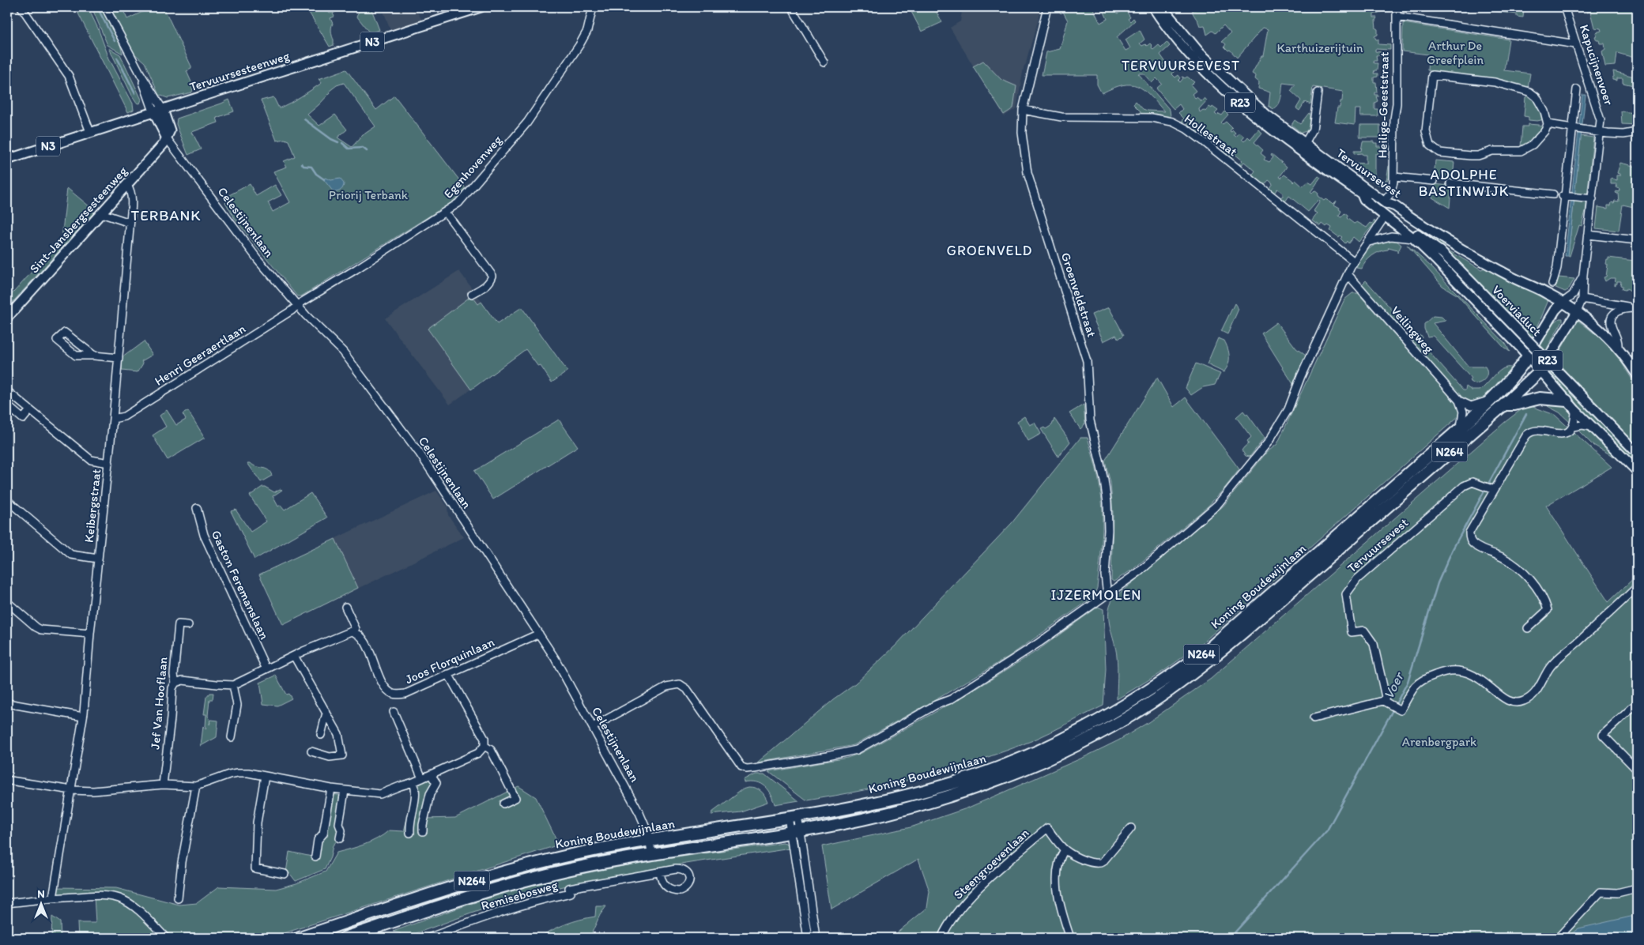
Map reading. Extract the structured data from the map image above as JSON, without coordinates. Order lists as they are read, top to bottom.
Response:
{
  "streets": {
    "highway": ["N264", "Koning Boudewijnlaan"],
    "main road": [
      "N3",
      "Kapucijnenvoer",
      "Tervuursesteenweg",
      "R23",
      "Tervuursevest",
      "Sint-Jansbergsesteenweg",
      "Voerviaduct"
    ],
    "street": [
      "Heilige-Geeststraat",
      "Hollestraat",
      "Egenhovenweg",
      "Celestijnenlaan",
      "Groenveldstraat",
      "Veilingweg",
      "Henri Geeraertlaan",
      "Keibergstraat",
      "Gaston Feremanslaan",
      "Joos Florquinlaan",
      "Jef Van Hooflaan",
      "Steengroevenlaan",
      "Remisebosweg"
    ]
  },
  "crossings": [
    ["Kapucijnenvoer", "Tervuursevest"],
    ["Kapucijnenvoer", "Koning Boudewijnlaan"],
    ["Heilige-Geeststraat", "Tervuursevest"],
    ["Heilige-Geeststraat", "Voerviaduct"],
    ["Hollestraat", "Groenveldstraat"],
    ["Egenhovenweg", "Celestijnenlaan"],
    ["Egenhovenweg", "Henri Geeraertlaan"],
    ["Tervuursevest", "Voerviaduct"],
    ["Tervuursevest", "Koning Boudewijnlaan"],
    ["Sint-Jansbergsesteenweg", "Celestijnenlaan"],
    ["Sint-Jansbergsesteenweg", "Keibergstraat"],
    ["Celestijnenlaan", "Henri Geeraertlaan"],
    ["Celestijnenlaan", "Koning Boudewijnlaan"],
    ["Celestijnenlaan", "Joos Florquinlaan"],
    ["Henri Geeraertlaan", "Keibergstraat"]
  ],
  "districts": [
    "TERVUURSEVEST",
    "ADOLPHE BASTINWIJK",
    "TERBANK",
    "GROENVELD",
    "IJZERMOLEN"
  ],
  "water": ["Voer"],
  "parks": [
    "Arthur De Greefplein",
    "Karthuizerijtuin",
    "Priorij Terbank",
    "Arenbergpark"
  ],
  "north": "top"
}
